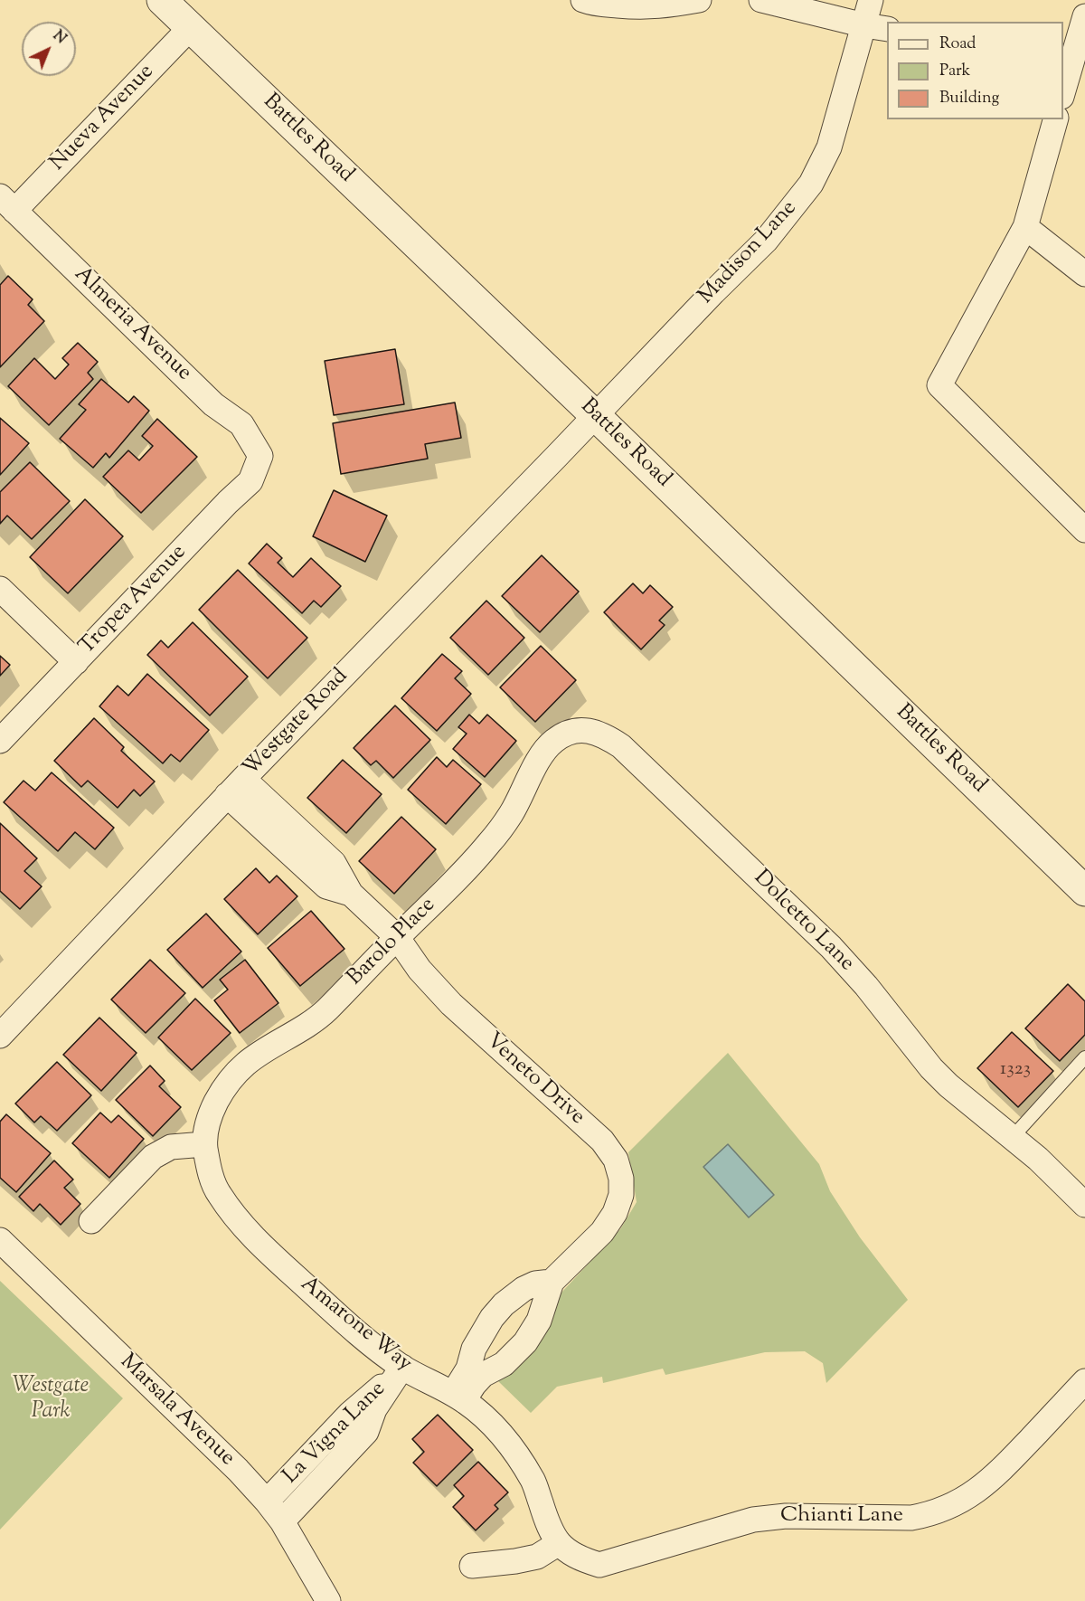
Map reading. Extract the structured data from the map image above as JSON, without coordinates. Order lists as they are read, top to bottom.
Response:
{
  "streets": {
    "street": [
      "Nueva Avenue",
      "Battles Road",
      "Madison Lane",
      "Almeria Avenue",
      "Tropea Avenue",
      "Westgate Road",
      "Dolcetto Lane",
      "Barolo Place",
      "Veneto Drive",
      "Amarone Way",
      "Marsala Avenue",
      "La Vigna Lane",
      "Chianti Lane"
    ]
  },
  "crossings": [
    ["Nueva Avenue", "Battles Road"],
    ["Nueva Avenue", "Almeria Avenue"],
    ["Battles Road", "Madison Lane"],
    ["Battles Road", "Westgate Road"],
    ["Madison Lane", "Westgate Road"],
    ["Almeria Avenue", "Tropea Avenue"],
    ["Westgate Road", "Veneto Drive"],
    ["Dolcetto Lane", "Barolo Place"],
    ["Barolo Place", "Veneto Drive"],
    ["Barolo Place", "Amarone Way"],
    ["Veneto Drive", "Amarone Way"],
    ["Amarone Way", "La Vigna Lane"],
    ["Amarone Way", "Chianti Lane"],
    ["Marsala Avenue", "La Vigna Lane"]
  ],
  "parks": ["Westgate Park"],
  "house_numbers": ["1323"],
  "legend": ["Road", "Park", "Building"],
  "north": "top right"
}
